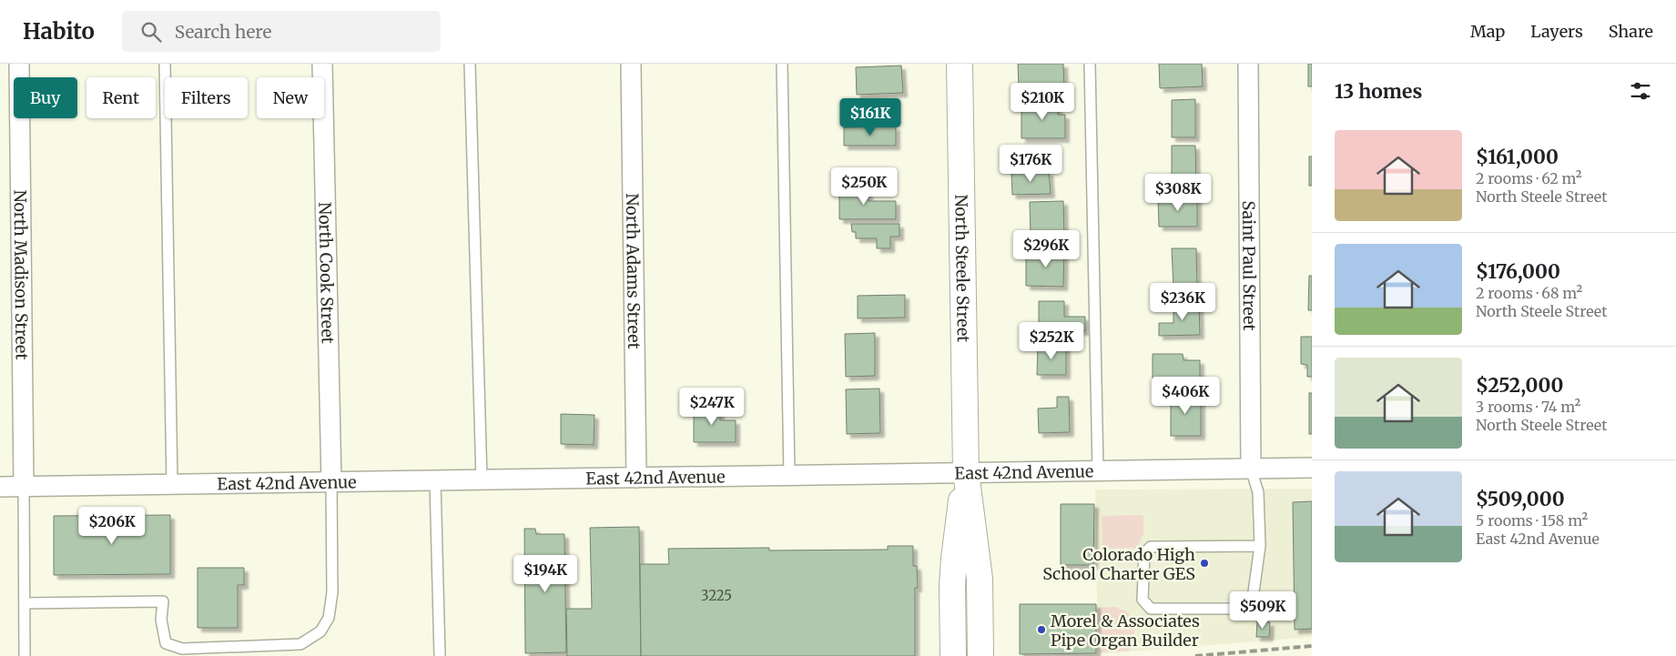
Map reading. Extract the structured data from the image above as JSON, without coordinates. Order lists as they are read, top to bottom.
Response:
{
  "streets": {
    "street": [
      "Saint Paul Street",
      "North Steele Street",
      "North Adams Street",
      "North Cook Street",
      "North Madison Street",
      "East 42nd Avenue"
    ]
  },
  "crossings": [
    ["Saint Paul Street", "East 42nd Avenue"],
    ["North Steele Street", "East 42nd Avenue"],
    ["North Adams Street", "East 42nd Avenue"],
    ["North Cook Street", "East 42nd Avenue"],
    ["North Madison Street", "East 42nd Avenue"]
  ],
  "places": ["Colorado High School Charter GES", "Morel & Associates Pipe Organ Builder"],
  "house_numbers": ["3225"],
  "page": {
    "header": "Habito",
    "search": "Search here",
    "nav": ["Map", "Layers", "Share"],
    "heading": "13 homes",
    "chip": [
      "Buy",
      "Rent",
      "Filters",
      "New"
    ],
    "price": [
      "$210K",
      "$161K",
      "$176K",
      "$250K",
      "$308K",
      "$296K",
      "$236K",
      "$252K",
      "$406K",
      "$247K",
      "$206K",
      "$194K",
      "$509K"
    ],
    "list": [
      {
        "name": "$161,000",
        "note": "2 rooms · 62 m² · North Steele Street"
      },
      {
        "name": "$176,000",
        "note": "2 rooms · 68 m² · North Steele Street"
      },
      {
        "name": "$252,000",
        "note": "3 rooms · 74 m² · North Steele Street"
      },
      {
        "name": "$509,000",
        "note": "5 rooms · 158 m² · East 42nd Avenue"
      }
    ]
  }
}
